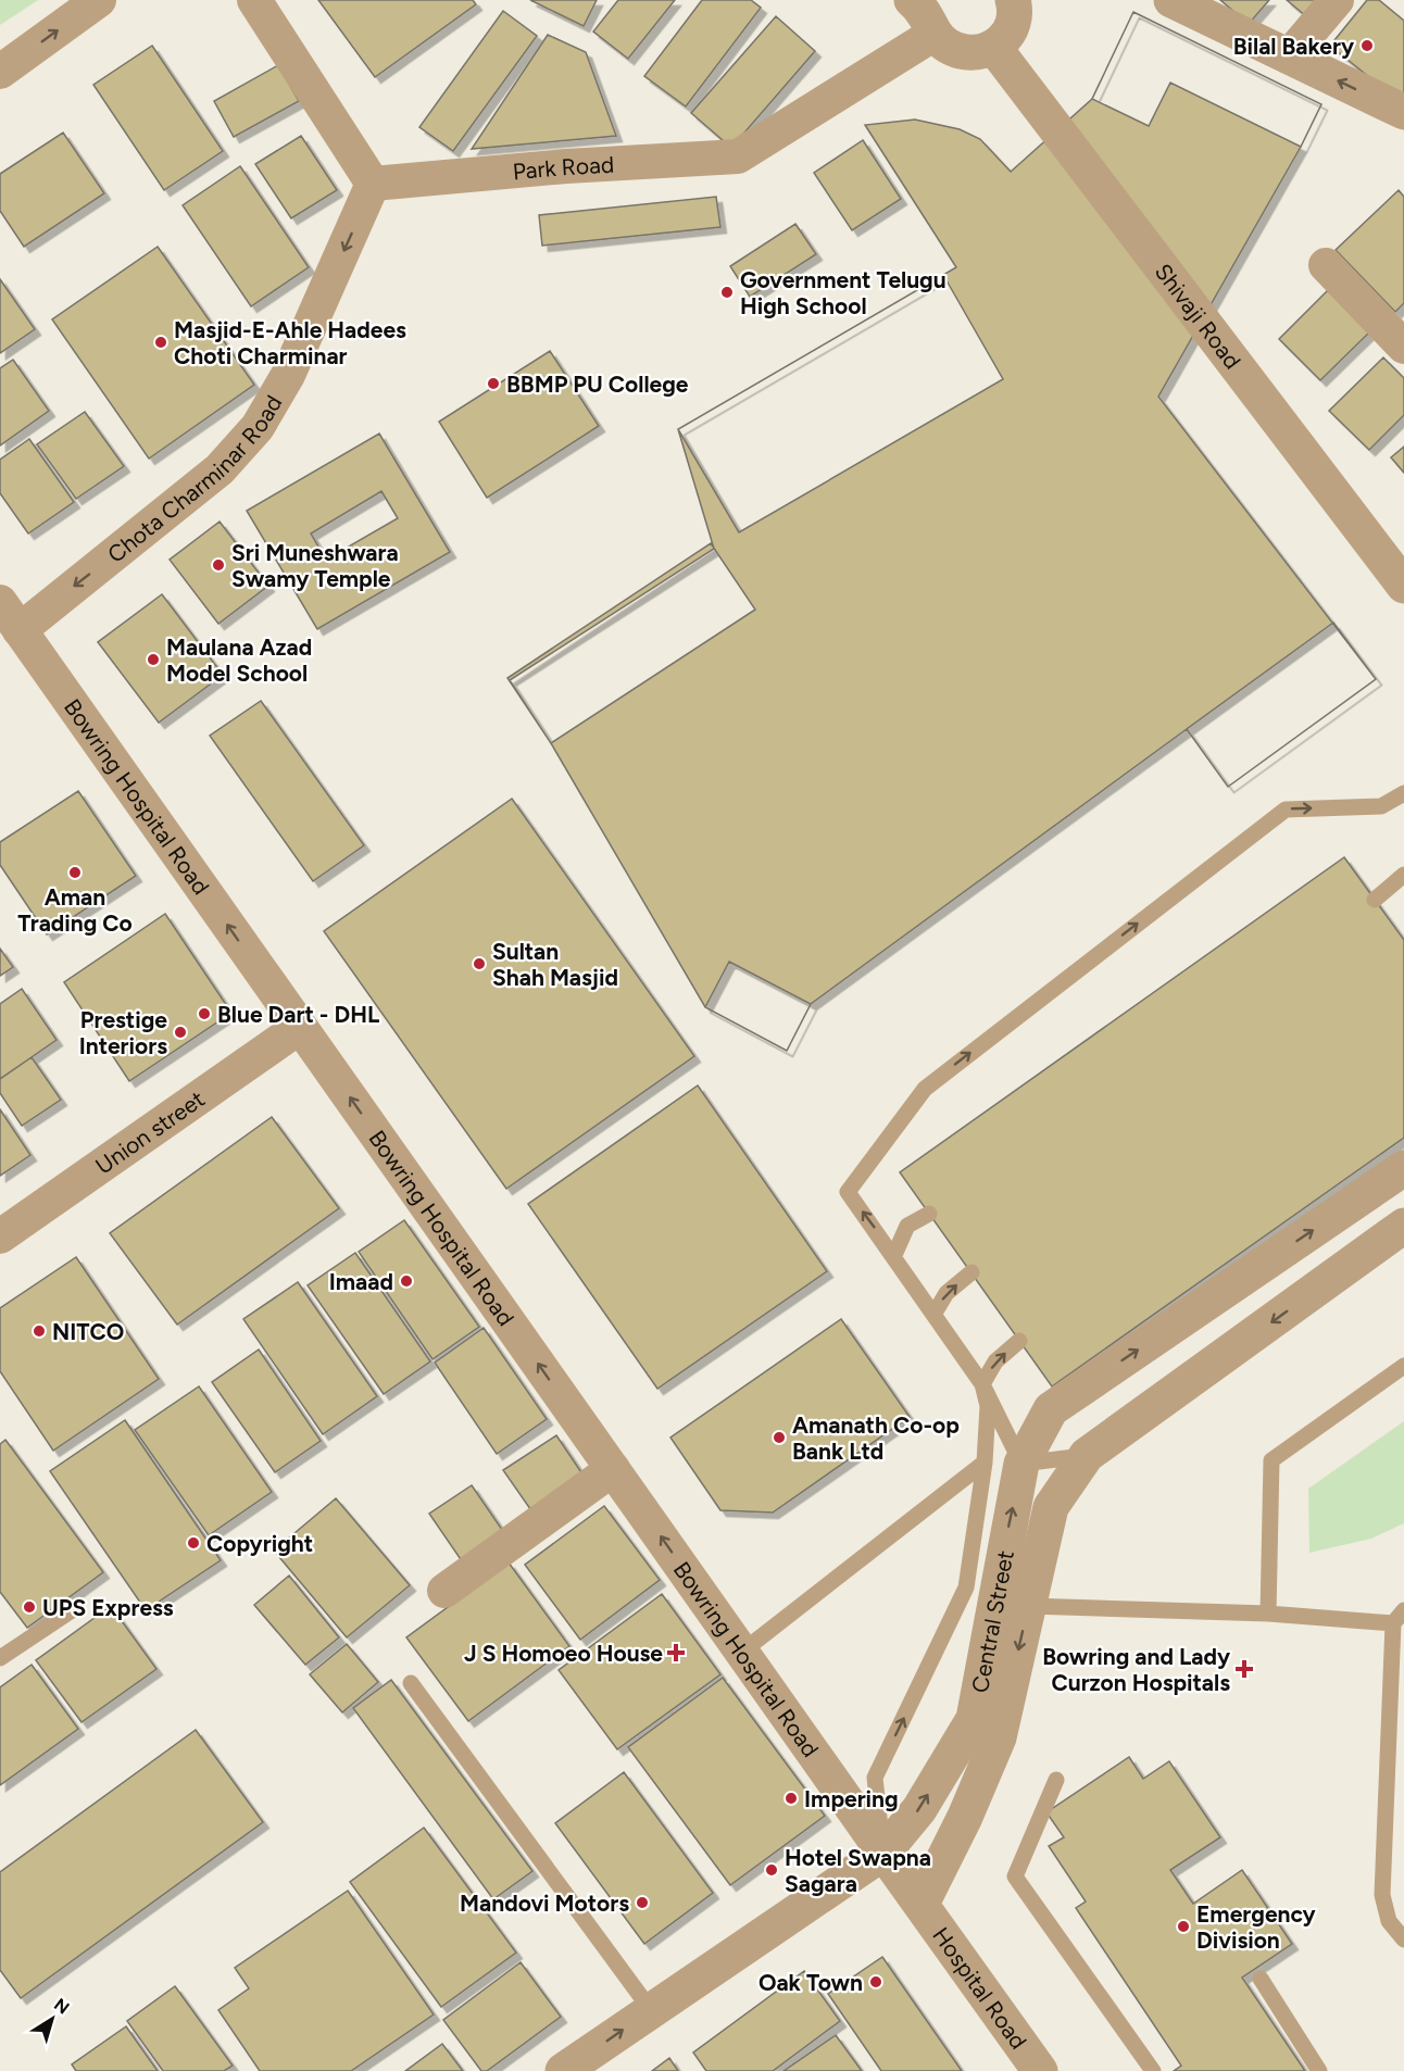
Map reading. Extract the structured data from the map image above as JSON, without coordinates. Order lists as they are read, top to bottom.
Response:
{
  "streets": {
    "street": [
      "Park Road",
      "Shivaji Road",
      "Chota Charminar Road",
      "Bowring Hospital Road",
      "Union street",
      "Central Street",
      "Hospital Road"
    ]
  },
  "crossings": [
    ["Park Road", "Chota Charminar Road"],
    ["Chota Charminar Road", "Bowring Hospital Road"],
    ["Bowring Hospital Road", "Union street"],
    ["Bowring Hospital Road", "Central Street"],
    ["Bowring Hospital Road", "Hospital Road"],
    ["Central Street", "Hospital Road"]
  ],
  "one_way": ["Chota Charminar Road", "Bowring Hospital Road"],
  "places": {
    "other": [
      "Bilal Bakery",
      "Government Telugu High School",
      "Masjid-E-Ahle Hadees Choti Charminar",
      "BBMP PU College",
      "Sri Muneshwara Swamy Temple",
      "Maulana Azad Model School",
      "Aman Trading Co",
      "Sultan Shah Masjid",
      "Blue Dart - DHL",
      "Prestige Interiors",
      "Imaad",
      "NITCO",
      "Amanath Co-op Bank Ltd",
      "Copyright",
      "UPS Express",
      "Impering",
      "Hotel Swapna Sagara",
      "Mandovi Motors",
      "Emergency Division",
      "Oak Town"
    ],
    "health": ["J S Homoeo House", "Bowring and Lady Curzon Hospitals"]
  },
  "north": "top right"
}
